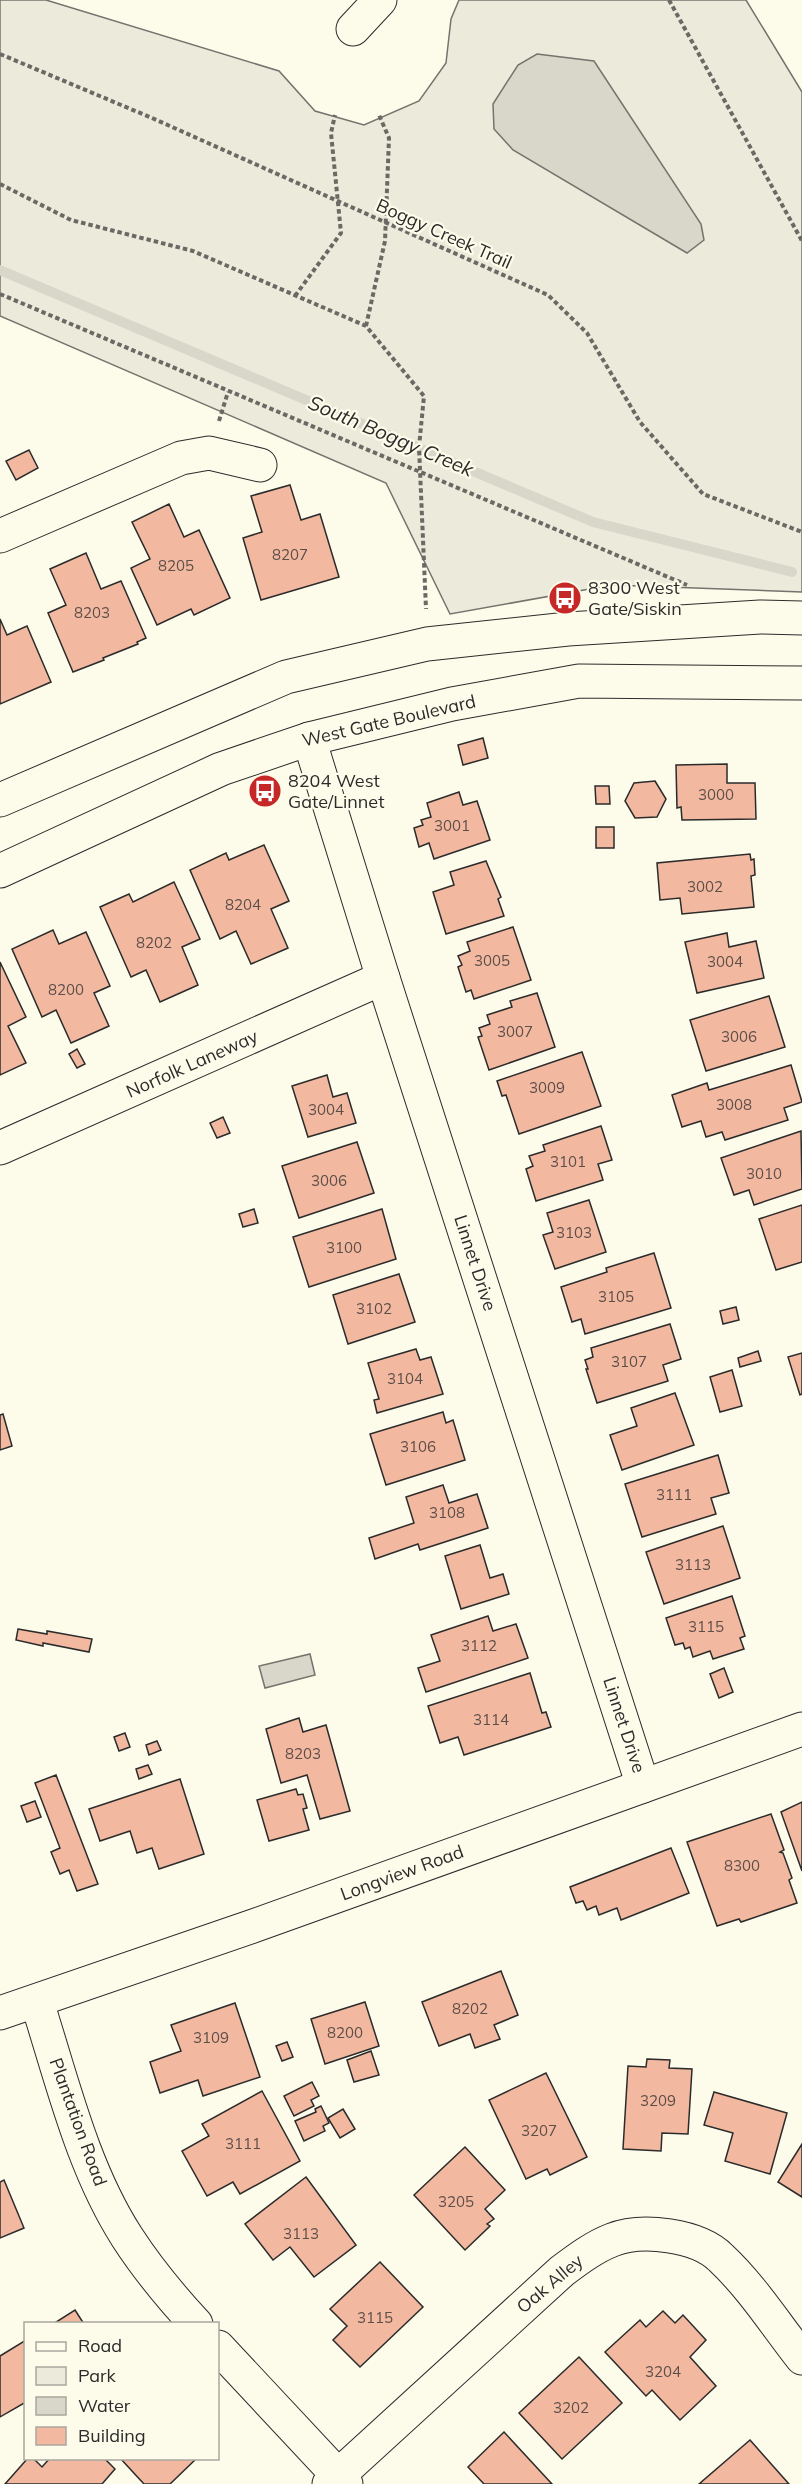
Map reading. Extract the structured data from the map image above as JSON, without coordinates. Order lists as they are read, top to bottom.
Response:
{
  "streets": {
    "street": [
      "West Gate Boulevard",
      "Norfolk Laneway",
      "Linnet Drive",
      "Longview Road",
      "Plantation Road",
      "Oak Alley"
    ],
    "path": ["Boggy Creek Trail"]
  },
  "crossings": [
    ["West Gate Boulevard", "Linnet Drive"],
    ["Norfolk Laneway", "Linnet Drive"],
    ["Linnet Drive", "Longview Road"],
    ["Longview Road", "Plantation Road"]
  ],
  "water": ["South Boggy Creek"],
  "places": {
    "bus stop": ["8300 West Gate/Siskin", "8204 West Gate/Linnet"]
  },
  "house_numbers": [
    "8207",
    "8205",
    "8203",
    "3000",
    "3001",
    "3002",
    "8204",
    "8202",
    "3005",
    "3004",
    "8200",
    "3007",
    "3006",
    "3009",
    "3008",
    "3004",
    "3101",
    "3010",
    "3006",
    "3103",
    "3100",
    "3105",
    "3102",
    "3107",
    "3104",
    "3106",
    "3111",
    "3108",
    "3113",
    "3115",
    "3112",
    "3114",
    "8203",
    "8300",
    "8202",
    "8200",
    "3109",
    "3209",
    "3207",
    "3111",
    "3205",
    "3113",
    "3115",
    "3204",
    "3202"
  ],
  "legend": [
    "Road",
    "Park",
    "Water",
    "Building"
  ]
}
